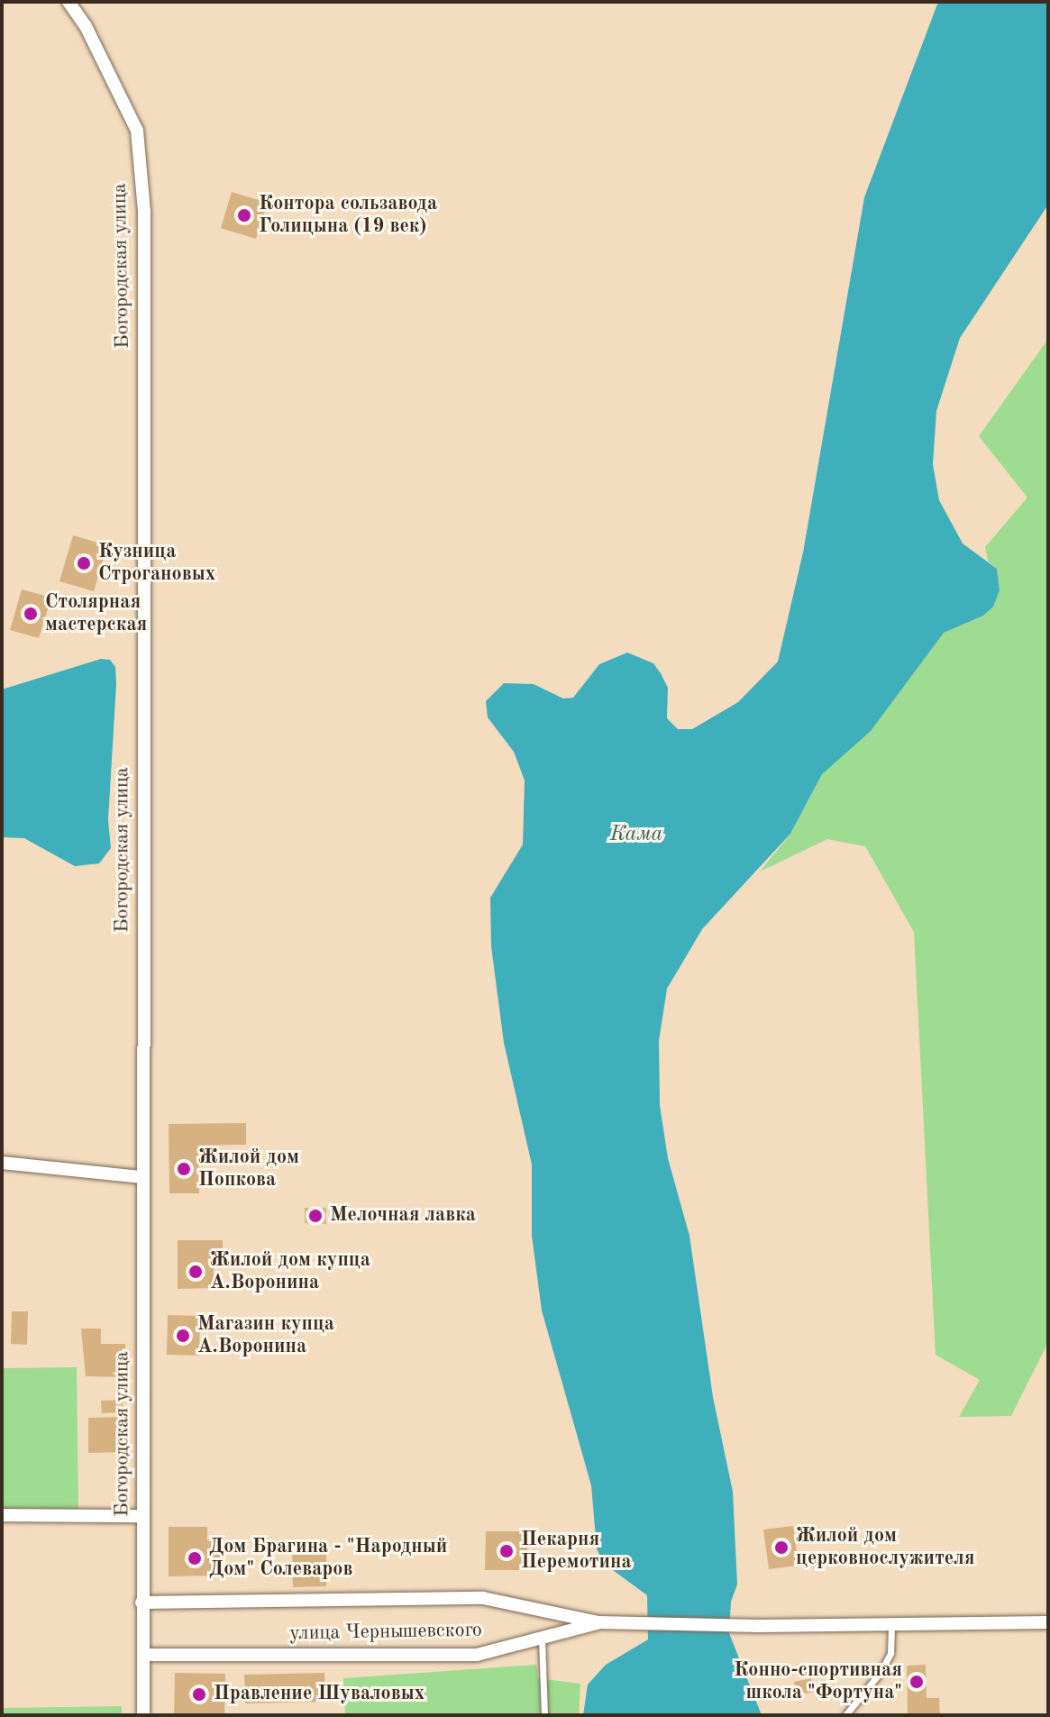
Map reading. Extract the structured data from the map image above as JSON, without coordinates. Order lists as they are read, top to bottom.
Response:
{
  "streets": {
    "street": ["Богородская улица", "улица Чернышевского"]
  },
  "crossings": [
    ["Богородская улица", "улица Чернышевского"]
  ],
  "water": ["Кама"],
  "places": [
    "Контора сользавода Голицына (19 век)",
    "Кузница Строгановых",
    "Столярная мастерская",
    "Жилой дом Попкова",
    "Мелочная лавка",
    "Жилой дом купца А.Воронина",
    "Магазин купца А.Воронина",
    "Жилой дом церковнослужителя",
    "Пекарня Перемотина",
    "Дом Брагина - \"Народный Дом\" Солеваров",
    "Конно-спортивная школа \"Фортуна\"",
    "Правление Шуваловых"
  ]
}
